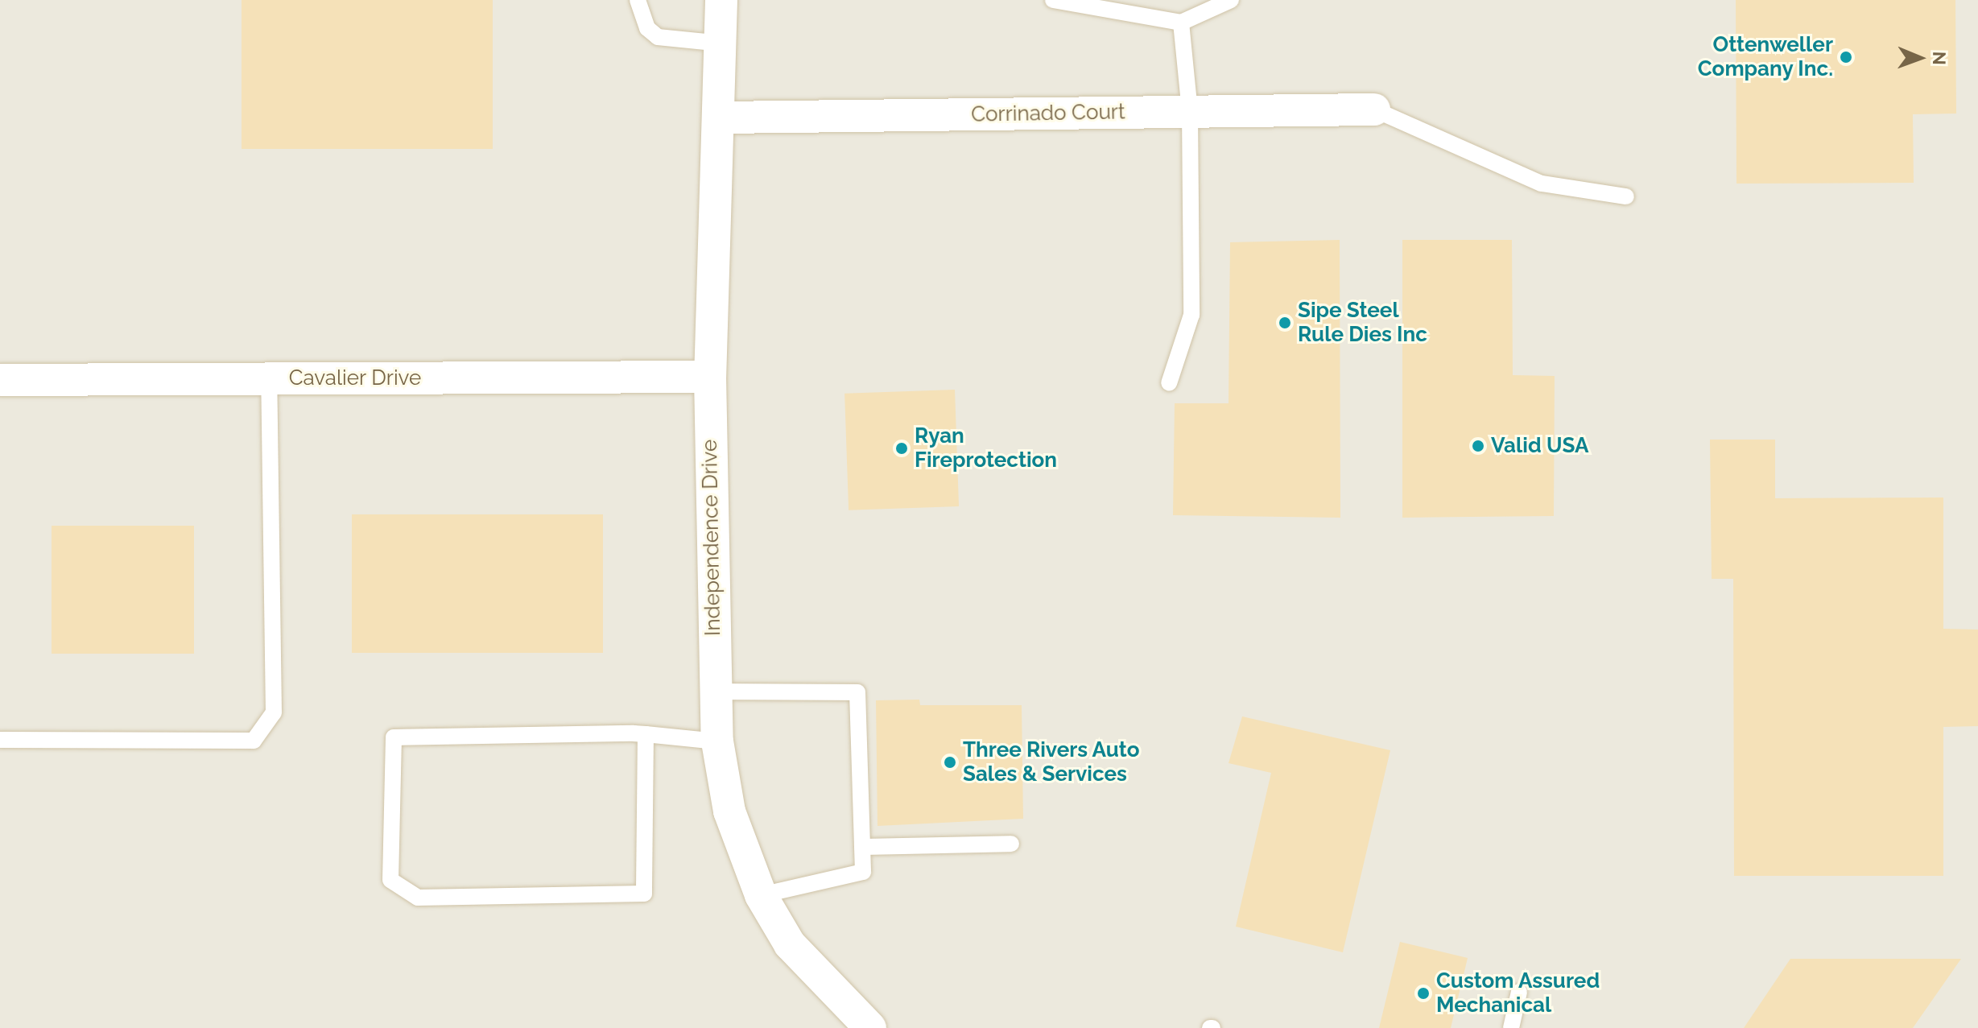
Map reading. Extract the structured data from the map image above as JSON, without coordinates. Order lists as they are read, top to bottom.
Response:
{
  "streets": {
    "street": ["Corrinado Court", "Cavalier Drive", "Independence Drive"]
  },
  "crossings": [
    ["Corrinado Court", "Independence Drive"],
    ["Cavalier Drive", "Independence Drive"]
  ],
  "places": [
    "Ottenweller Company Inc.",
    "Sipe Steel Rule Dies Inc",
    "Valid USA",
    "Ryan Fireprotection",
    "Three Rivers Auto Sales & Services",
    "Custom Assured Mechanical"
  ],
  "north": "right"
}
